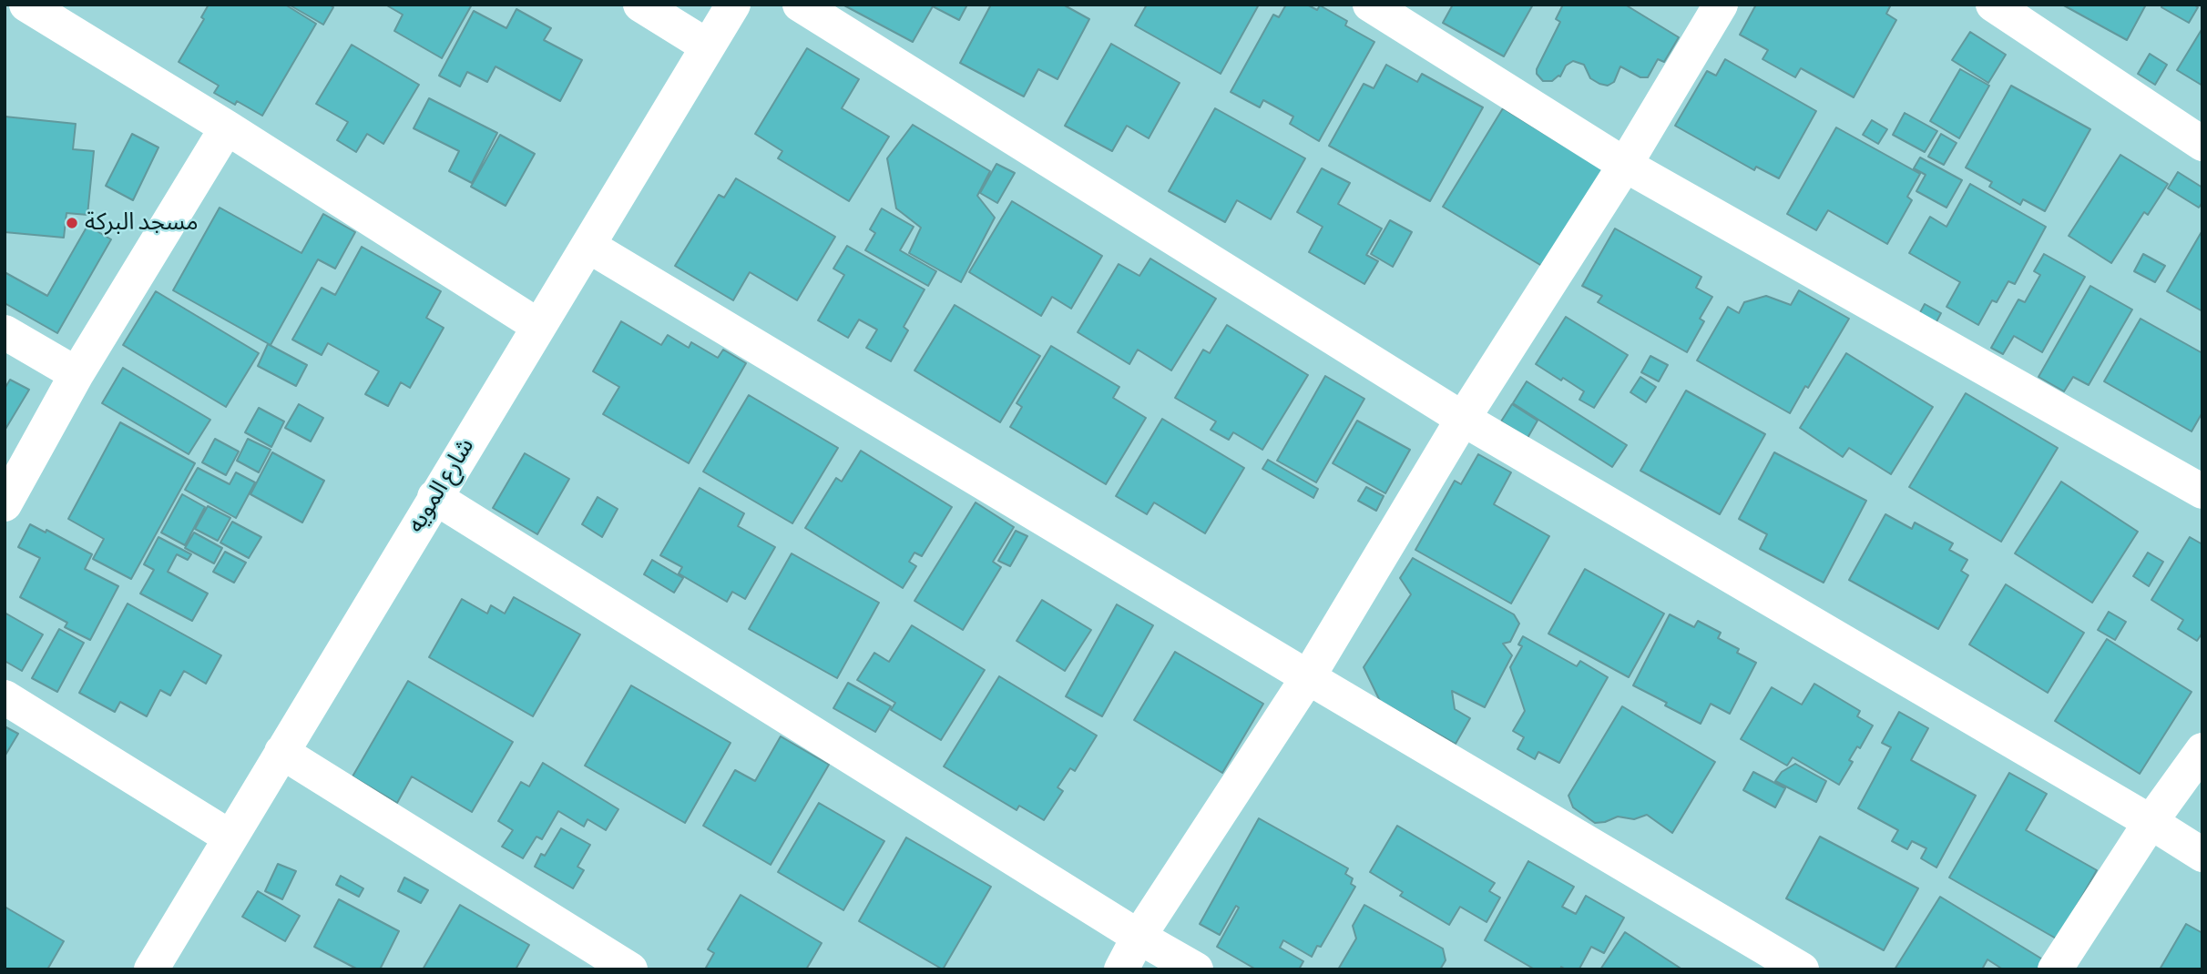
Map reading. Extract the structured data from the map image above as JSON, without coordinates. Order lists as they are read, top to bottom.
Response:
{
  "streets": {
    "street": ["شارع المويه"]
  },
  "places": ["مسجد البركة"]
}
